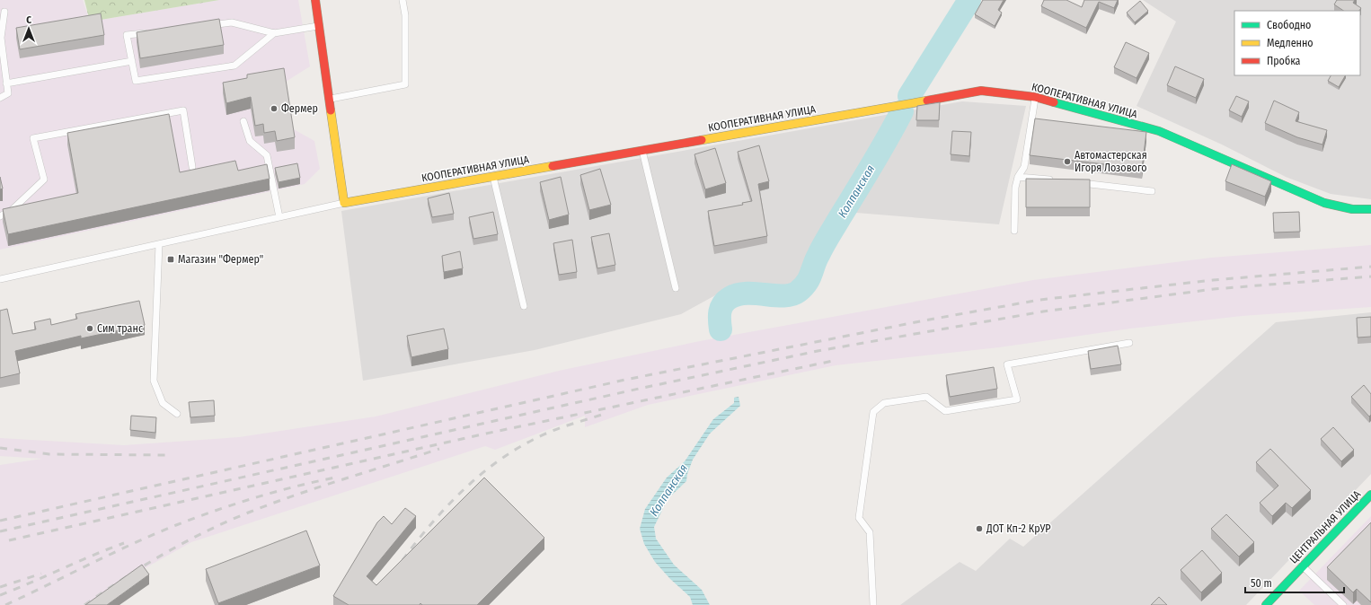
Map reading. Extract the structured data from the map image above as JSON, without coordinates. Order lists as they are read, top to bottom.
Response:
{
  "streets": {
    "street": ["КООПЕРАТИВНАЯ УЛИЦА", "ЦЕНТРАЛЬНАЯ УЛИЦА"]
  },
  "water": ["Колпанская"],
  "places": {
    "other": [
      "Фермер",
      "Автомастерская Игоря Лозового",
      "Сим транс",
      "ДОТ Кп-2 КрУР"
    ],
    "transit": ["Магазин \"Фермер\""]
  },
  "legend": ["Свободно", "Медленно", "Пробка"],
  "scale_bar": "50 m",
  "north": "top"
}
